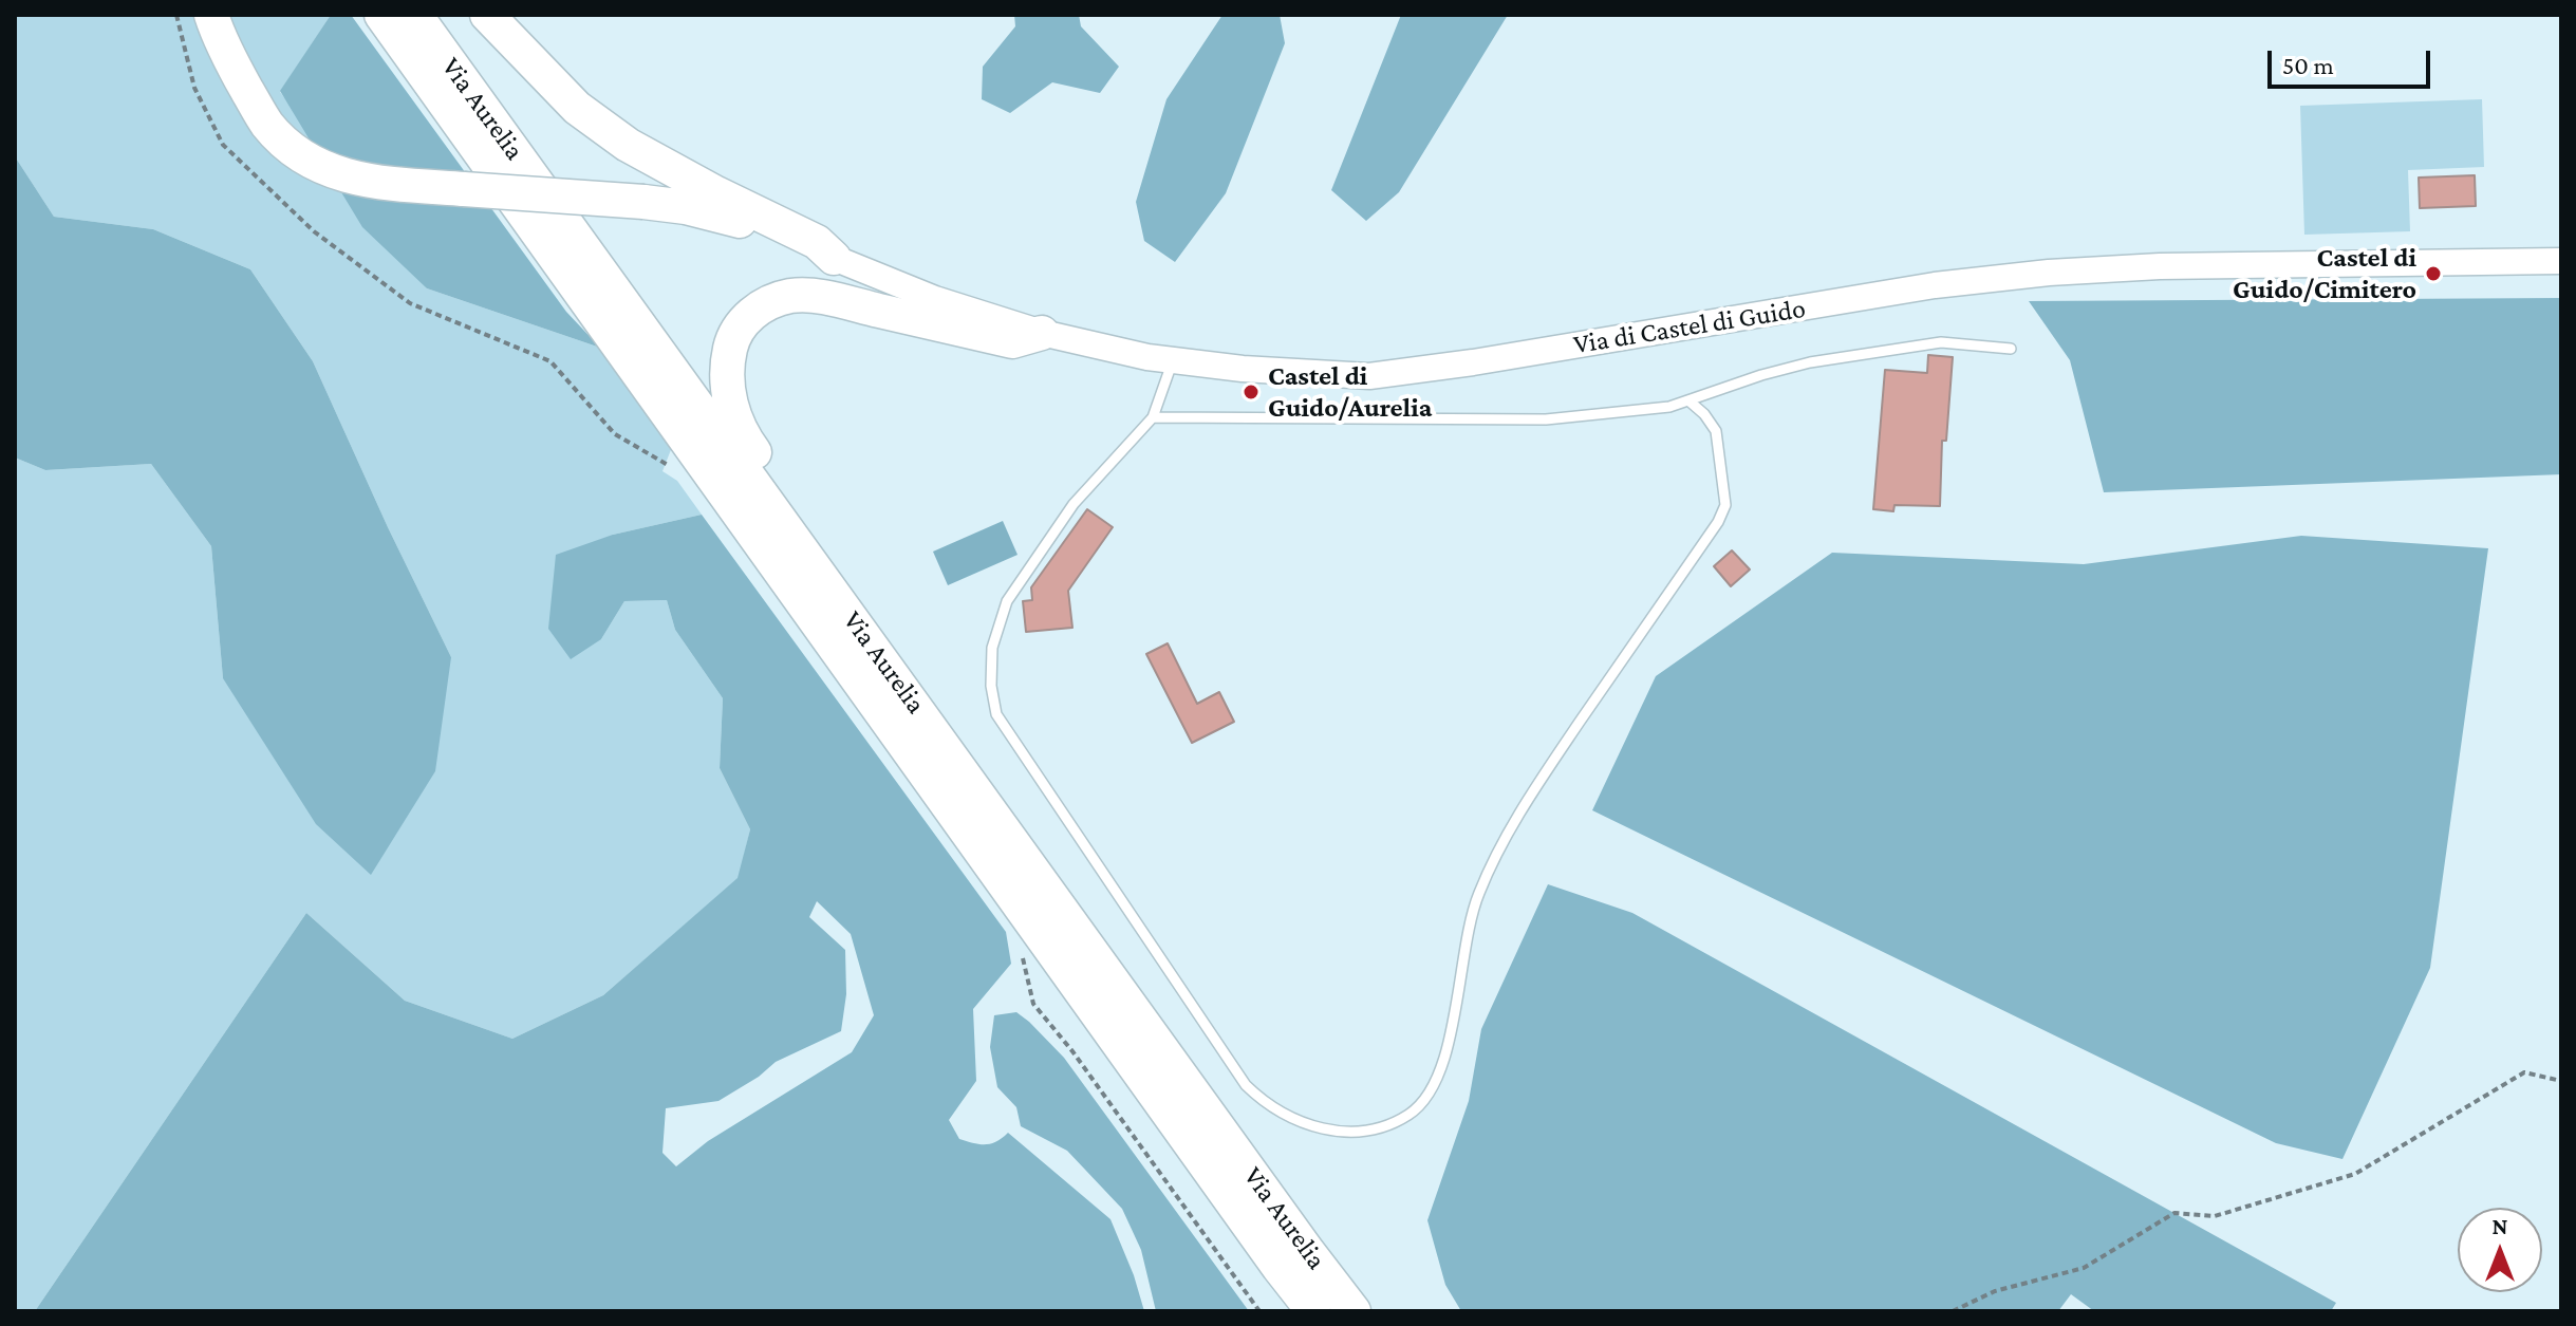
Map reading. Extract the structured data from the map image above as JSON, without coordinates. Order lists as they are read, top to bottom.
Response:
{
  "streets": {
    "highway": ["Via Aurelia"],
    "street": ["Via di Castel di Guido"]
  },
  "places": ["Castel di Guido/Cimitero", "Castel di Guido/Aurelia"],
  "scale_bar": "50 m",
  "north": "top"
}
